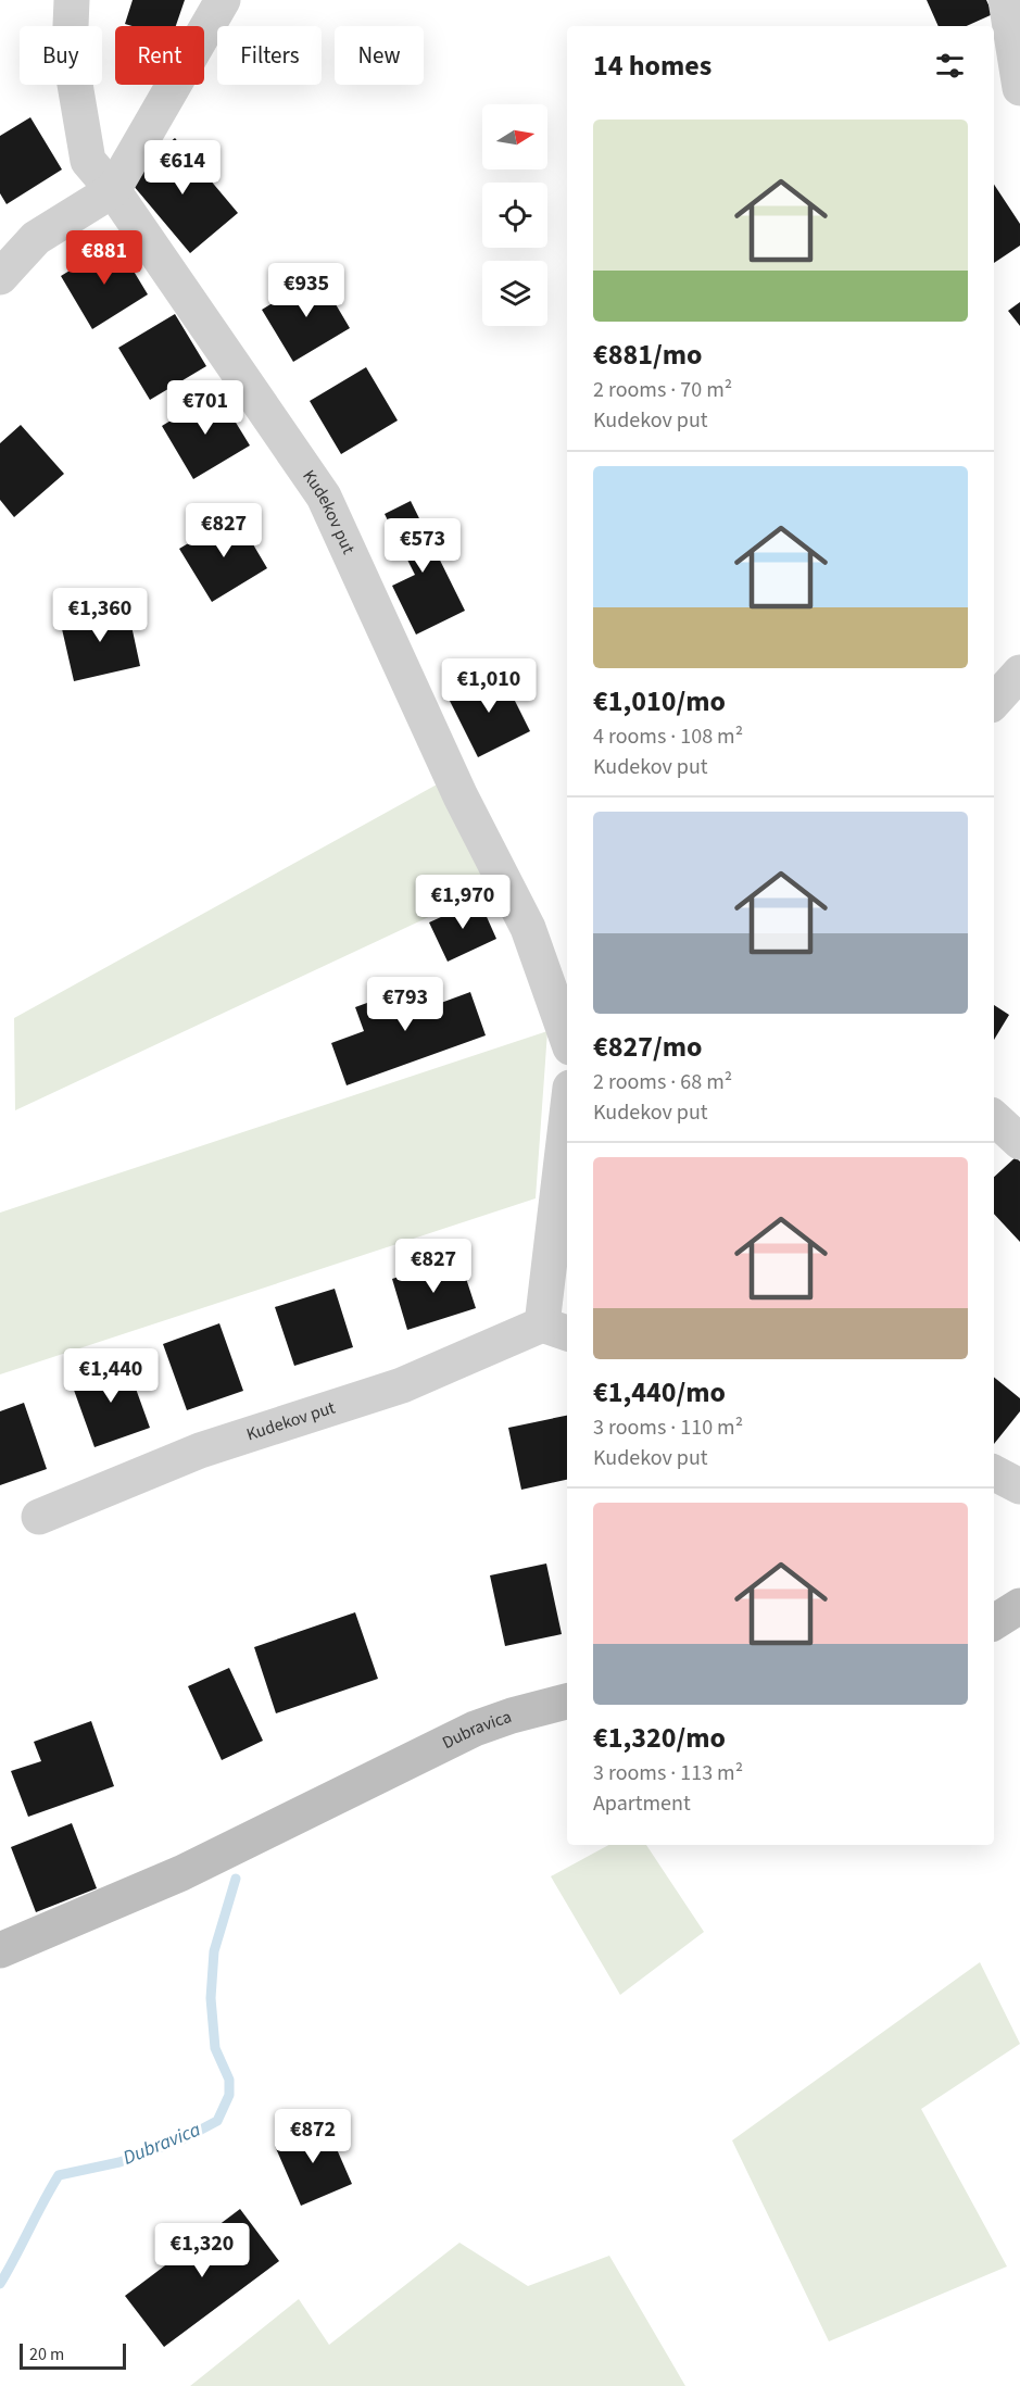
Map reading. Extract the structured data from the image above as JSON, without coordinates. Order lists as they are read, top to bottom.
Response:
{
  "streets": {
    "street": ["Kudekov put", "Dubravica"]
  },
  "water": ["Dubravica"],
  "scale_bar": "20 m",
  "north": "right",
  "page": {
    "chip": [
      "Buy",
      "Rent",
      "Filters",
      "New"
    ],
    "heading": "14 homes",
    "list": [
      {
        "name": "€881/mo",
        "note": "2 rooms · 70 m² · Kudekov put"
      },
      {
        "name": "€1,010/mo",
        "note": "4 rooms · 108 m² · Kudekov put"
      },
      {
        "name": "€827/mo",
        "note": "2 rooms · 68 m² · Kudekov put"
      },
      {
        "name": "€1,440/mo",
        "note": "3 rooms · 110 m² · Kudekov put"
      },
      {
        "name": "€1,320/mo",
        "note": "3 rooms · 113 m² · Apartment"
      }
    ],
    "price": [
      "€614",
      "€881",
      "€935",
      "€701",
      "€827",
      "€573",
      "€1,360",
      "€1,010",
      "€1,970",
      "€793",
      "€827",
      "€1,440",
      "€872",
      "€1,320"
    ],
    "scale": "20 m"
  }
}
